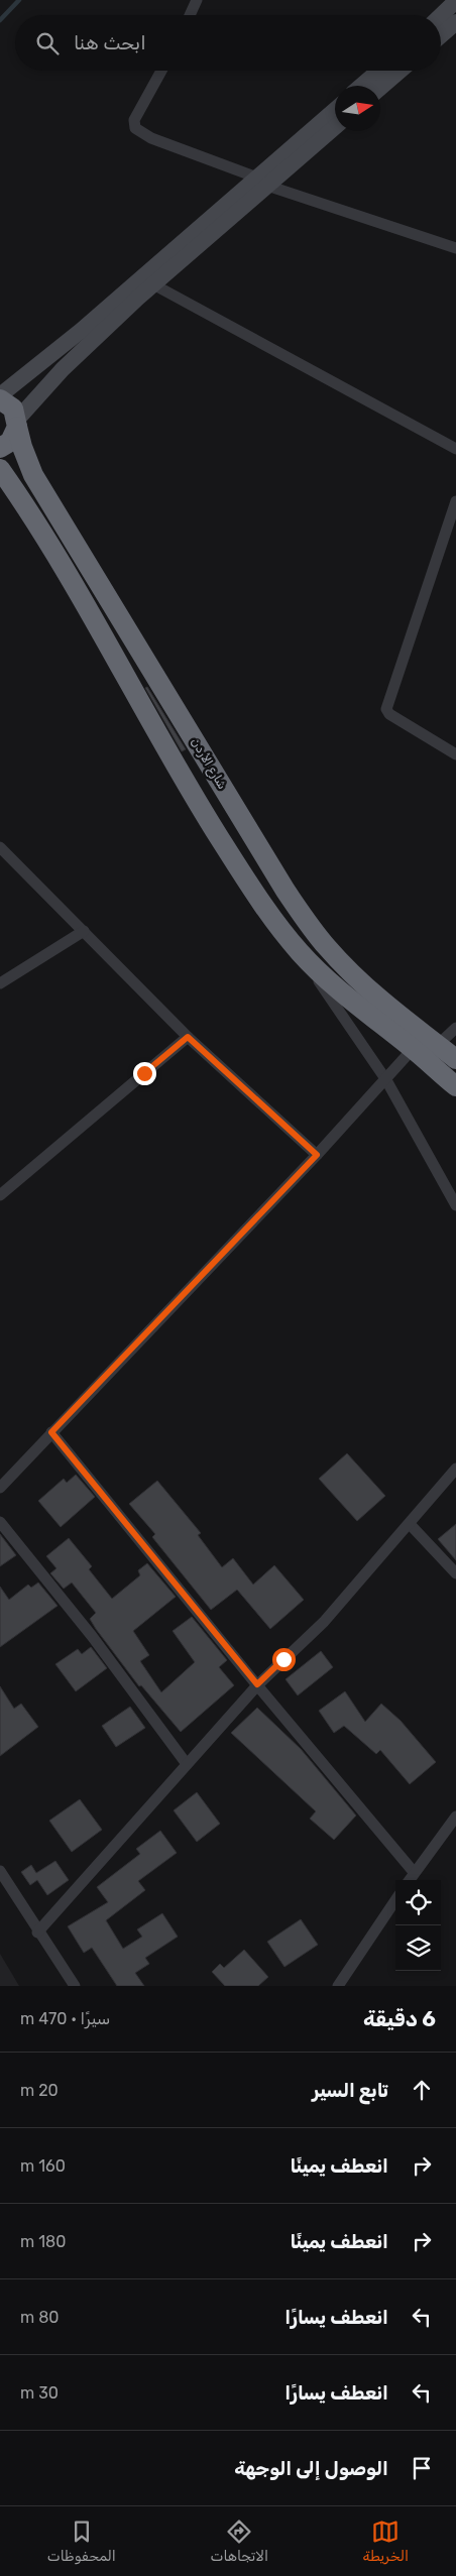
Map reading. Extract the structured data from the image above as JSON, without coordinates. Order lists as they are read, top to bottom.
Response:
{
  "streets": {
    "highway": ["شارع الأردن"]
  },
  "north": "right",
  "page": {
    "search": "ابحث هنا",
    "heading": ["6 دقيقة", "سيرًا · 470 m"],
    "list": [
      ["تابع السير", "20 m"],
      ["انعطف يمينًا", "160 m"],
      ["انعطف يمينًا", "180 m"],
      ["انعطف يسارًا", "80 m"],
      ["انعطف يسارًا", "30 m"],
      "الوصول إلى الوجهة"
    ],
    "nav": ["الخريطة", "الاتجاهات", "المحفوظات"]
  }
}
